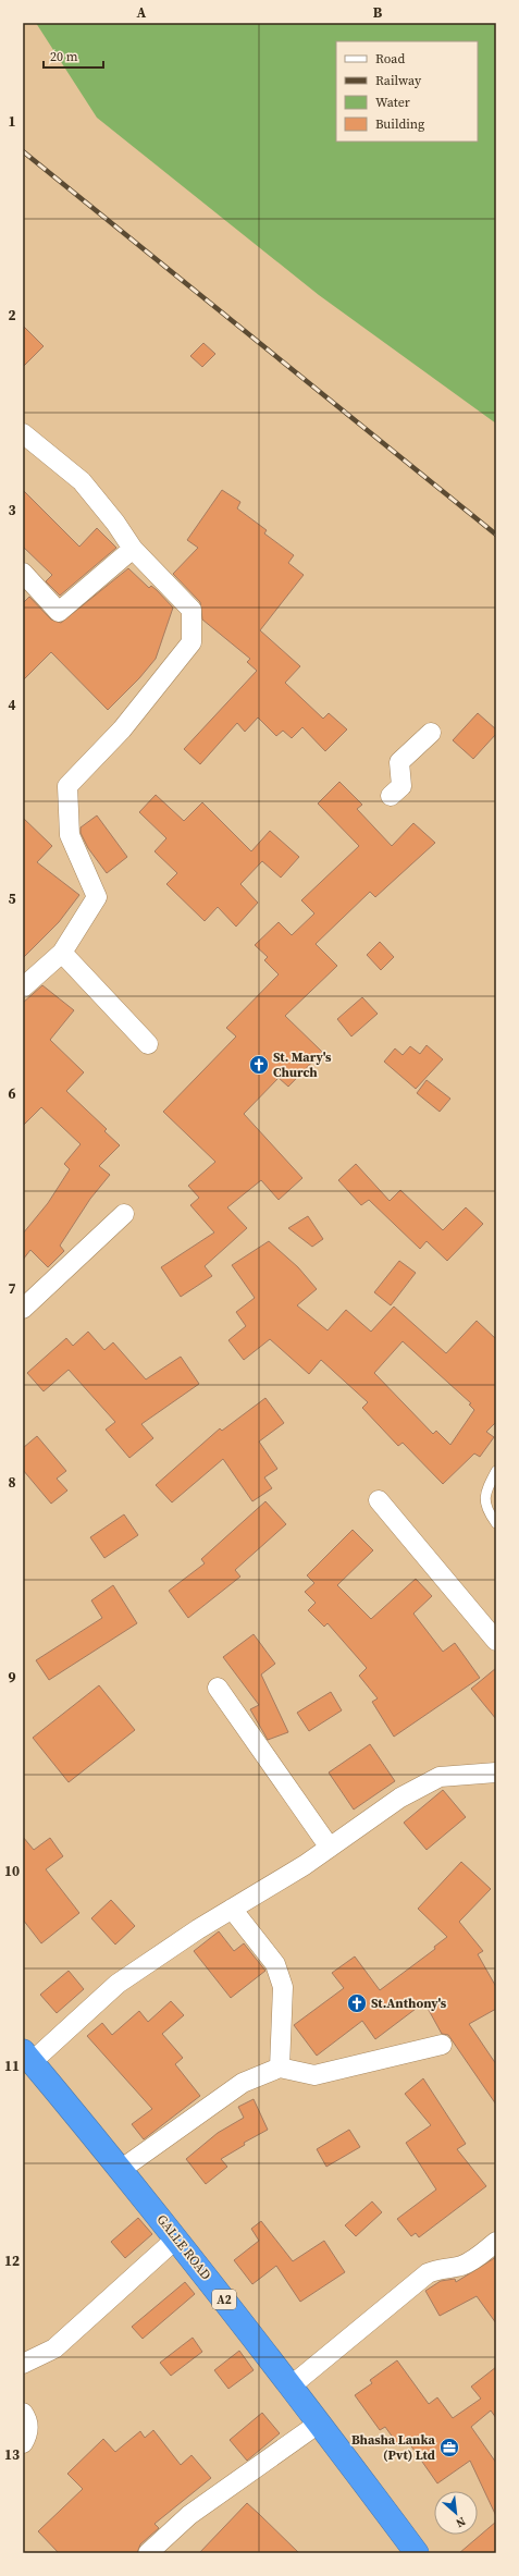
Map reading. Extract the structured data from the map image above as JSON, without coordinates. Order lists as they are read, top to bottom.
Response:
{
  "streets": {
    "highway": ["GALLE ROAD", "A2"]
  },
  "places": {
    "church": ["St. Mary's Church", "St.Anthony's"],
    "office": ["Bhasha Lanka (Pvt) Ltd"]
  },
  "legend": [
    "Road",
    "Railway",
    "Water",
    "Building"
  ],
  "scale_bar": "20 m",
  "north": "bottom right",
  "grid": {
    "columns": ["A", "B"],
    "rows": [
      "1",
      "2",
      "3",
      "4",
      "5",
      "6",
      "7",
      "8",
      "9",
      "10",
      "11",
      "12",
      "13"
    ]
  }
}
